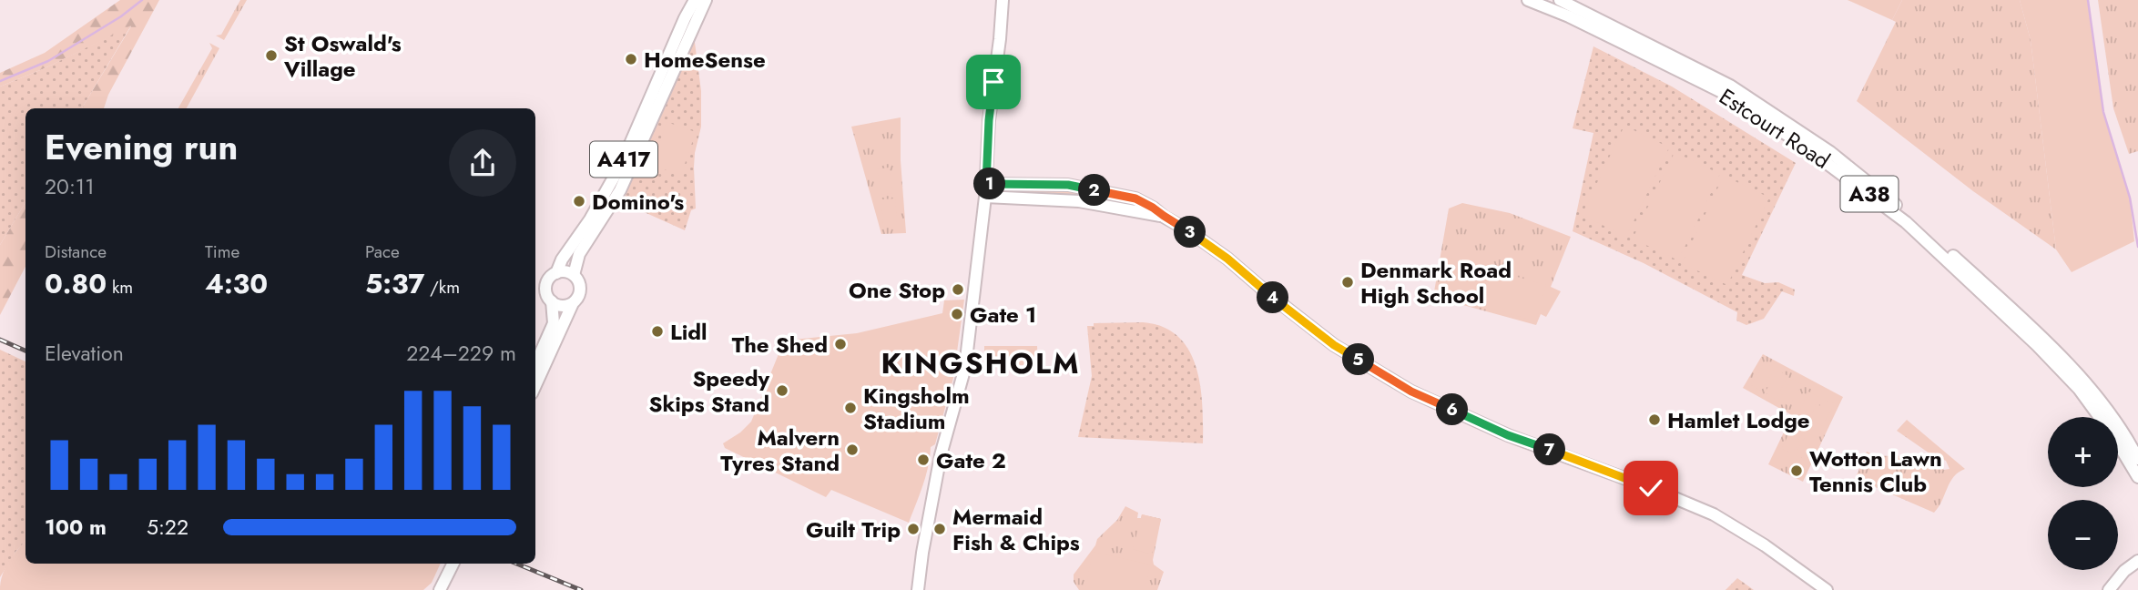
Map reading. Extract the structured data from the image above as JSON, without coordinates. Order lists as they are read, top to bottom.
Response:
{
  "streets": {
    "main road": ["Estcourt Road", "A417", "A38"]
  },
  "districts": ["KINGSHOLM"],
  "places": [
    "St Oswald's Village",
    "HomeSense",
    "Domino's",
    "Denmark Road High School",
    "One Stop",
    "Gate 1",
    "Lidl",
    "The Shed",
    "Speedy Skips Stand",
    "Kingsholm Stadium",
    "Hamlet Lodge",
    "Malvern Tyres Stand",
    "Gate 2",
    "Wotton Lawn Tennis Club",
    "Guilt Trip",
    "Mermaid Fish & Chips"
  ],
  "page": {
    "heading": ["Evening run", "20:11"],
    "pins": [
      "1",
      "2",
      "3",
      "4",
      "5",
      "6",
      "7"
    ],
    "stats": [
      ["Distance", "0.80 km"],
      ["Time", "4:30"],
      ["Pace", "5:37 /km"]
    ],
    "chart": ["Elevation", "224–229 m"],
    "map_buttons": ["+", "−"],
    "list": [
      {
        "name": "100 m",
        "note": "5:22"
      }
    ]
  }
}
